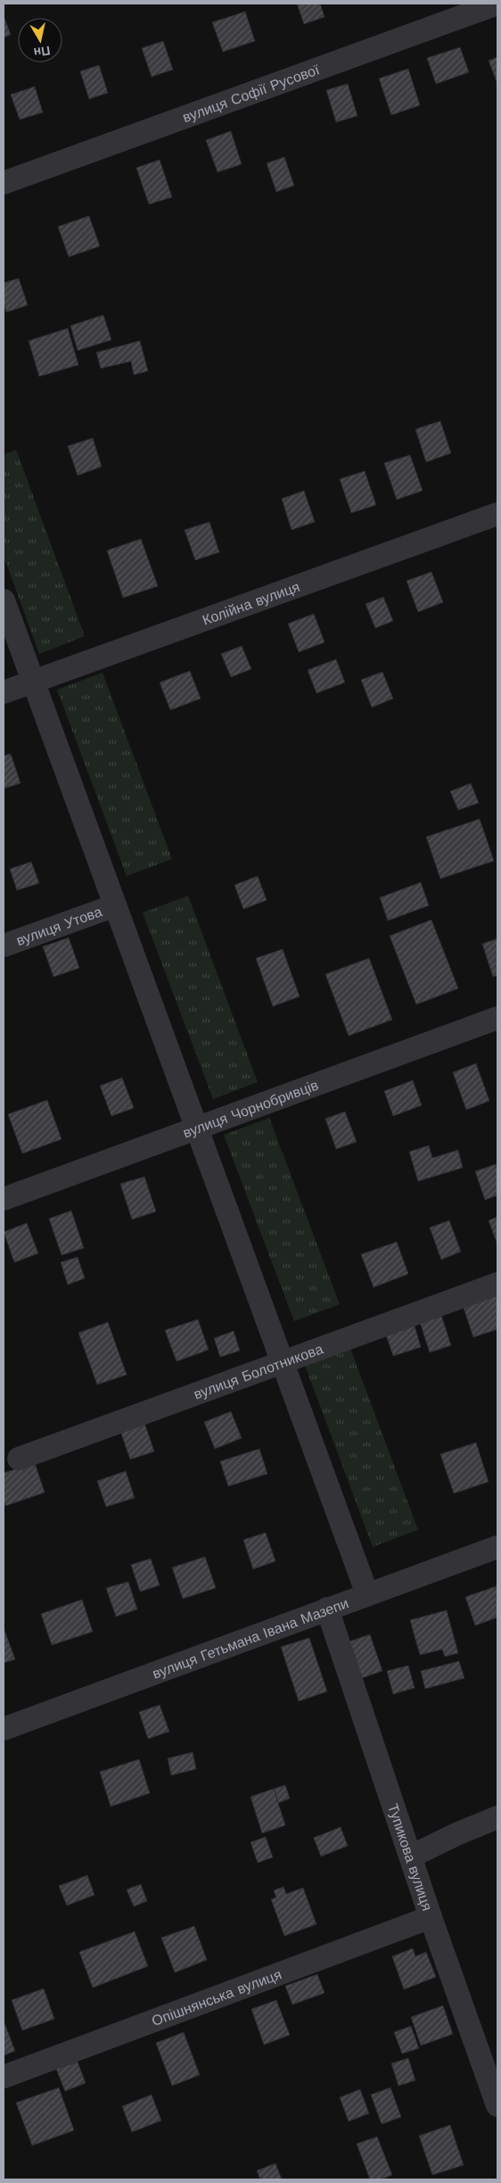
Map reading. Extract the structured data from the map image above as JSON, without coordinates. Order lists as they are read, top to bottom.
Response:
{
  "streets": {
    "street": [
      "вулиця Софії Русової",
      "Колійна вулиця",
      "вулиця Утова",
      "вулиця Чорнобривців",
      "вулиця Болотникова",
      "вулиця Гетьмана Івана Мазепи",
      "Тупикова вулиця",
      "Опішнянська вулиця"
    ]
  },
  "crossings": [
    ["вулиця Гетьмана Івана Мазепи", "Тупикова вулиця"],
    ["Тупикова вулиця", "Опішнянська вулиця"]
  ],
  "north": "bottom"
}
